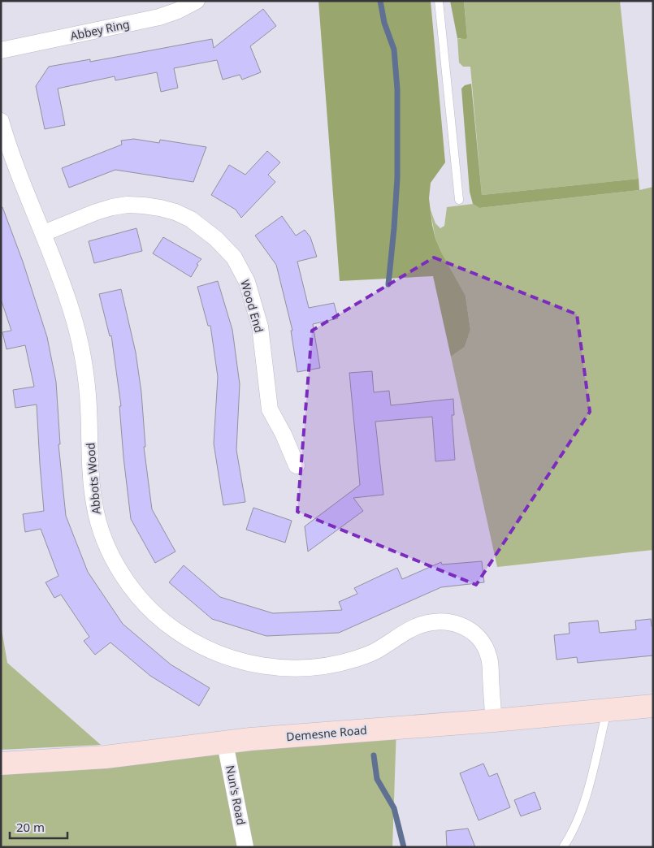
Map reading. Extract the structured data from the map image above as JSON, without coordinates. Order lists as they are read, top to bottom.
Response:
{
  "streets": {
    "street": [
      "Abbey Ring",
      "Wood End",
      "Abbots Wood",
      "Demesne Road",
      "Nun's Road"
    ]
  },
  "crossings": [
    ["Wood End", "Abbots Wood"],
    ["Abbots Wood", "Demesne Road"],
    ["Demesne Road", "Nun's Road"]
  ],
  "scale_bar": "20 m"
}
